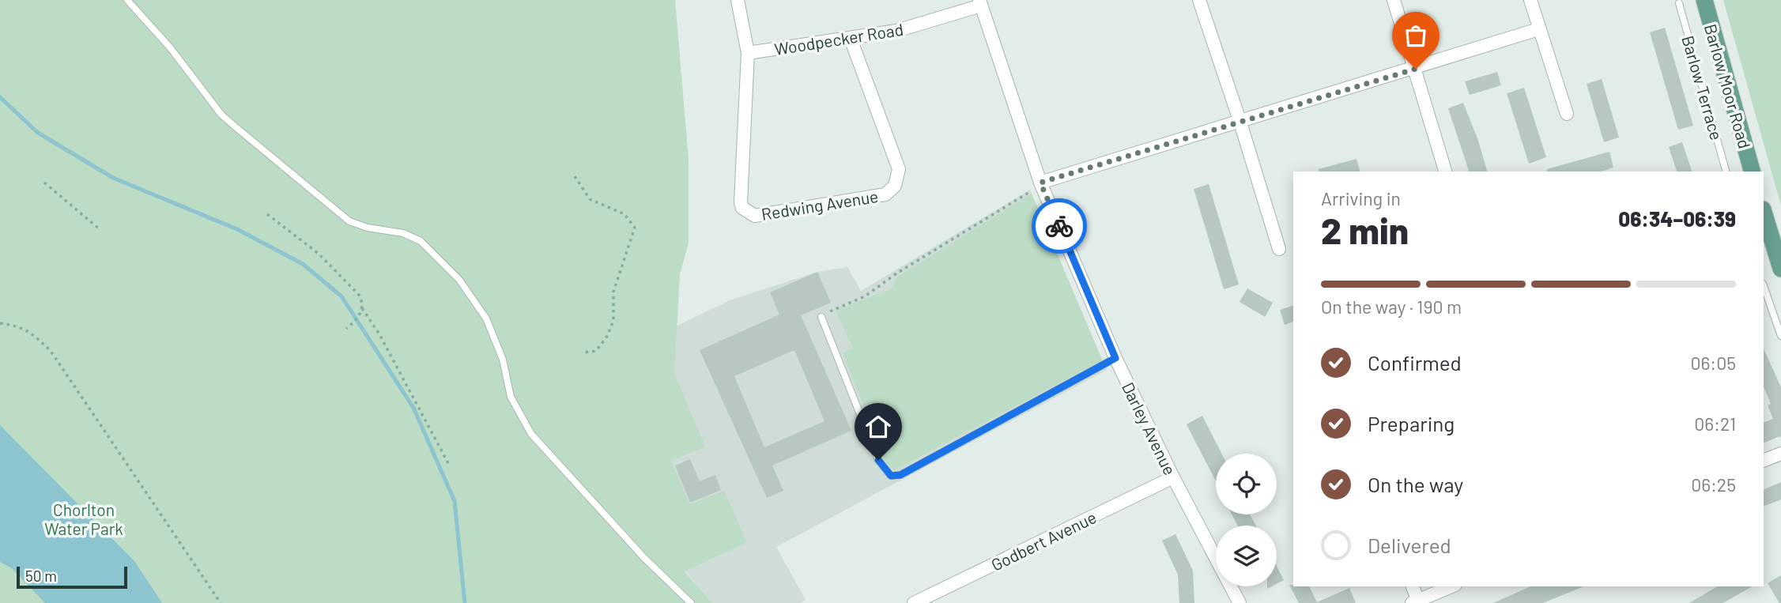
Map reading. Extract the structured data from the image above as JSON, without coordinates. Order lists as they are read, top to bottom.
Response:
{
  "streets": {
    "main road": ["Barlow Moor Road"],
    "street": [
      "Woodpecker Road",
      "Redwing Avenue",
      "Darley Avenue",
      "Godbert Avenue"
    ],
    "lane": ["Barlow Terrace"]
  },
  "crossings": [
    ["Woodpecker Road", "Redwing Avenue"],
    ["Woodpecker Road", "Darley Avenue"],
    ["Darley Avenue", "Godbert Avenue"]
  ],
  "parks": ["Chorlton Water Park"],
  "scale_bar": "50 m",
  "page": {
    "heading": ["2 min", "Arriving in", "06:34–06:39"],
    "bar": "On the way · 190 m",
    "list": [
      ["Confirmed", "06:05"],
      ["Preparing", "06:21"],
      ["On the way", "06:25"],
      "Delivered"
    ],
    "scale": "50 m"
  }
}
